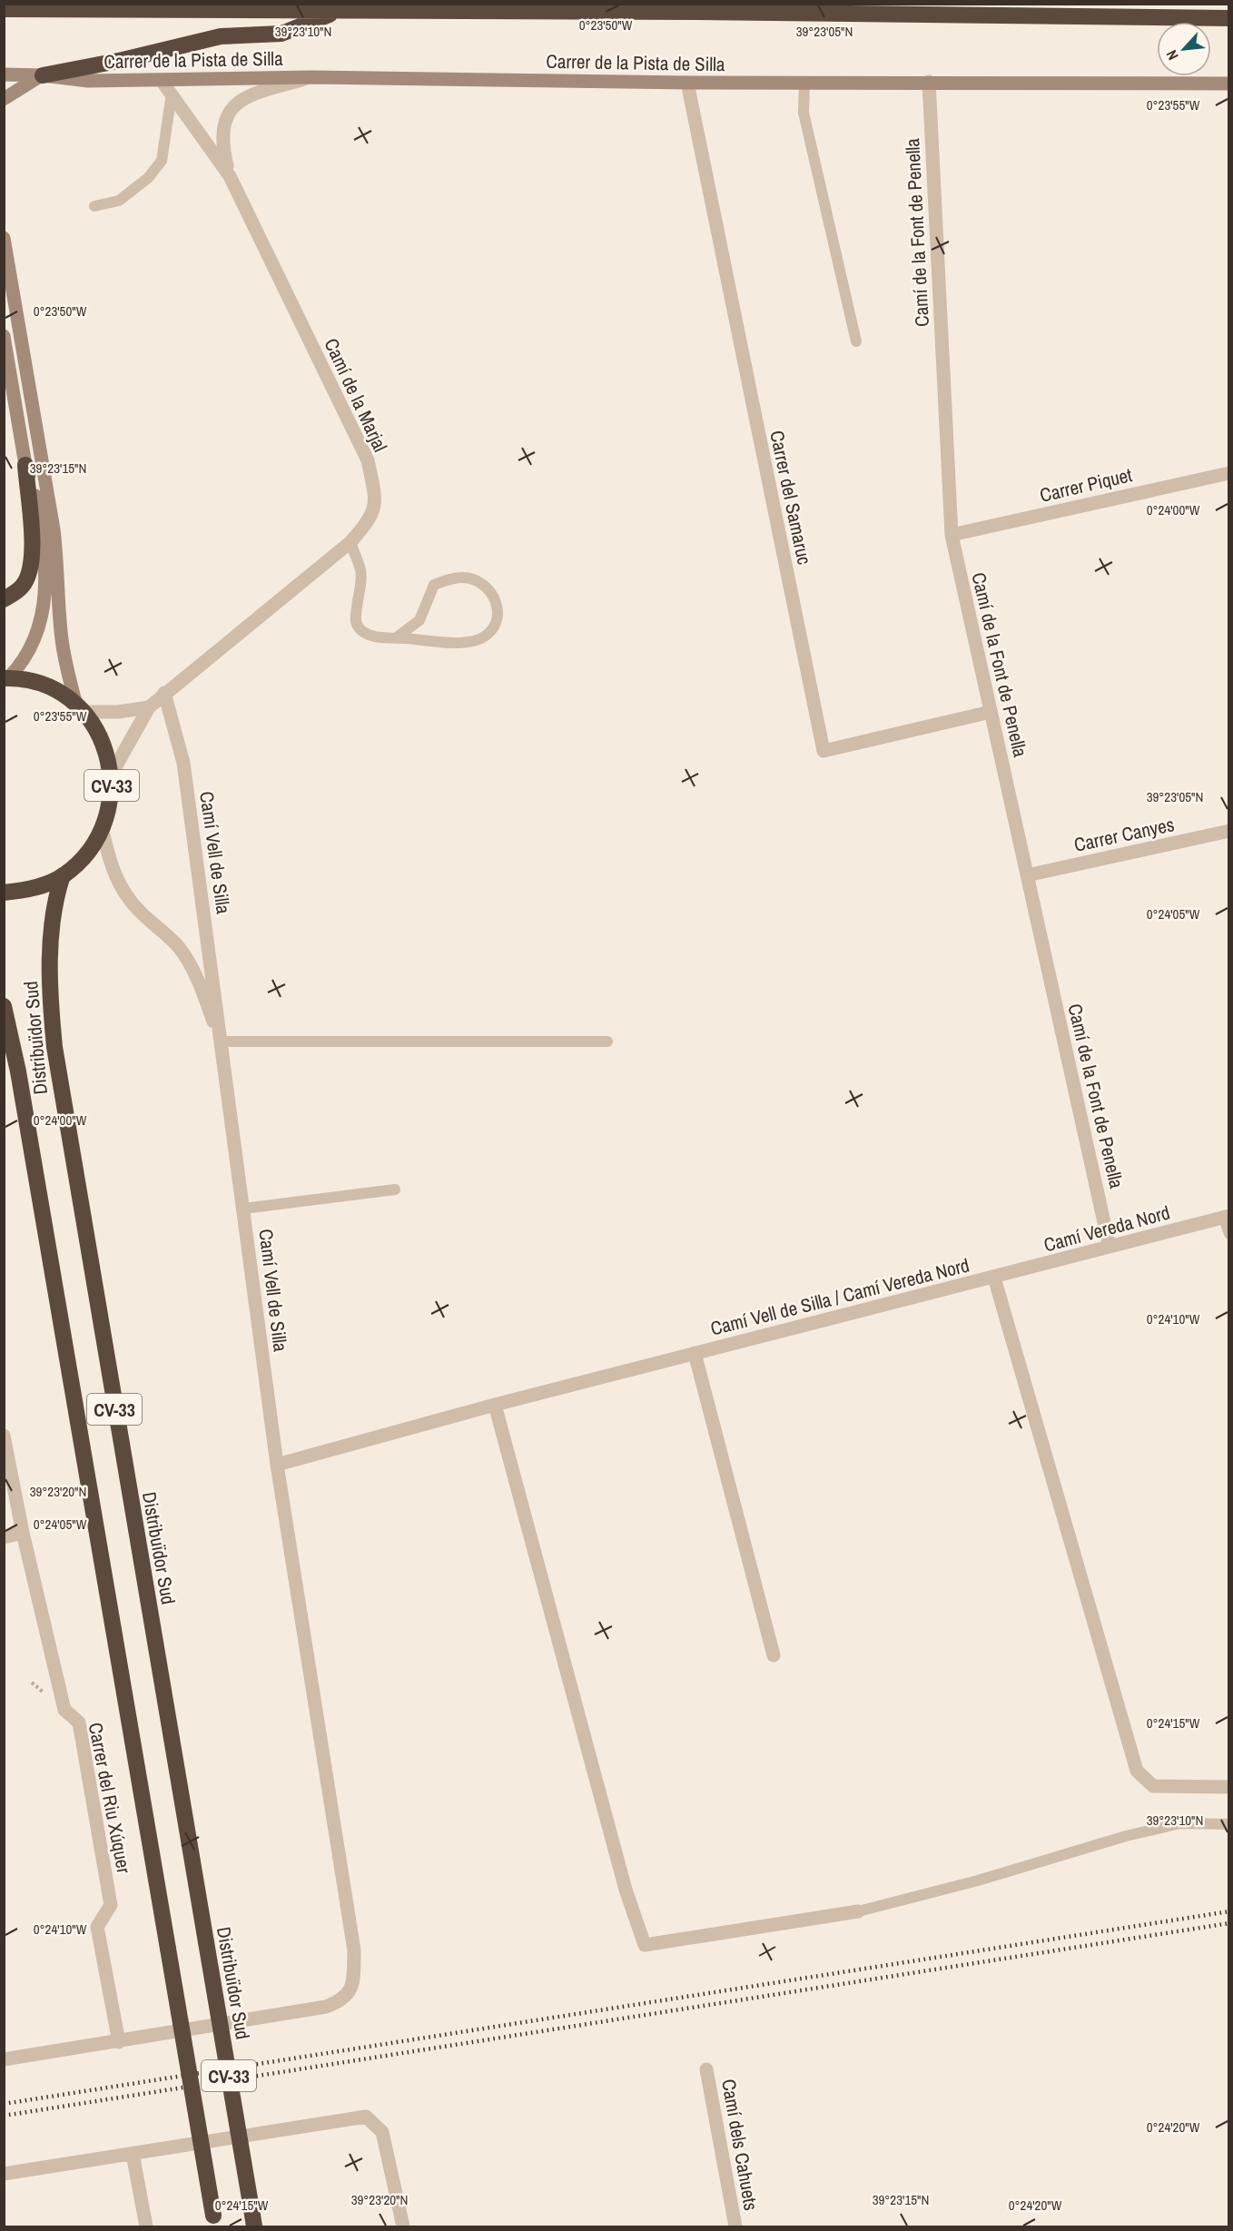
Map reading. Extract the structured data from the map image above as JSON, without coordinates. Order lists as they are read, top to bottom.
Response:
{
  "streets": {
    "highway": ["CV-33", "Distribuïdor Sud"],
    "street": [
      "Carrer de la Pista de Silla",
      "Camí de la Font de Penella",
      "Camí de la Marjal",
      "Carrer Piquet",
      "Carrer del Samaruc",
      "Carrer Canyes",
      "Camí Vell de Silla",
      "Camí Vereda Nord",
      "Camí Vell de Silla / Camí Vereda Nord",
      "Carrer del Riu Xúquer",
      "Camí dels Cahuets"
    ]
  },
  "crossings": [
    ["Carrer de la Pista de Silla", "Camí de la Font de Penella"],
    ["Carrer de la Pista de Silla", "Camí de la Marjal"],
    ["Carrer de la Pista de Silla", "Carrer del Samaruc"],
    ["Camí de la Font de Penella", "Carrer Piquet"],
    ["Camí de la Font de Penella", "Carrer del Samaruc"],
    ["Camí de la Font de Penella", "Carrer Canyes"],
    ["Camí de la Font de Penella", "Camí Vereda Nord"],
    ["Camí de la Marjal", "CV-33"],
    ["Camí de la Marjal", "Camí Vell de Silla"],
    ["CV-33", "Distribuïdor Sud"],
    ["Camí Vell de Silla", "Carrer del Riu Xúquer"],
    ["Camí Vereda Nord", "Camí Vell de Silla / Camí Vereda Nord"]
  ],
  "north": "bottom left",
  "coordinates": [
    "0°23'50\"W",
    "39°23'10\"N",
    "39°23'05\"N",
    "0°23'55\"W",
    "39°23'15\"N",
    "0°24'00\"W",
    "0°24'05\"W",
    "0°24'10\"W",
    "39°23'20\"N",
    "0°24'15\"W",
    "0°24'20\"W"
  ]
}
